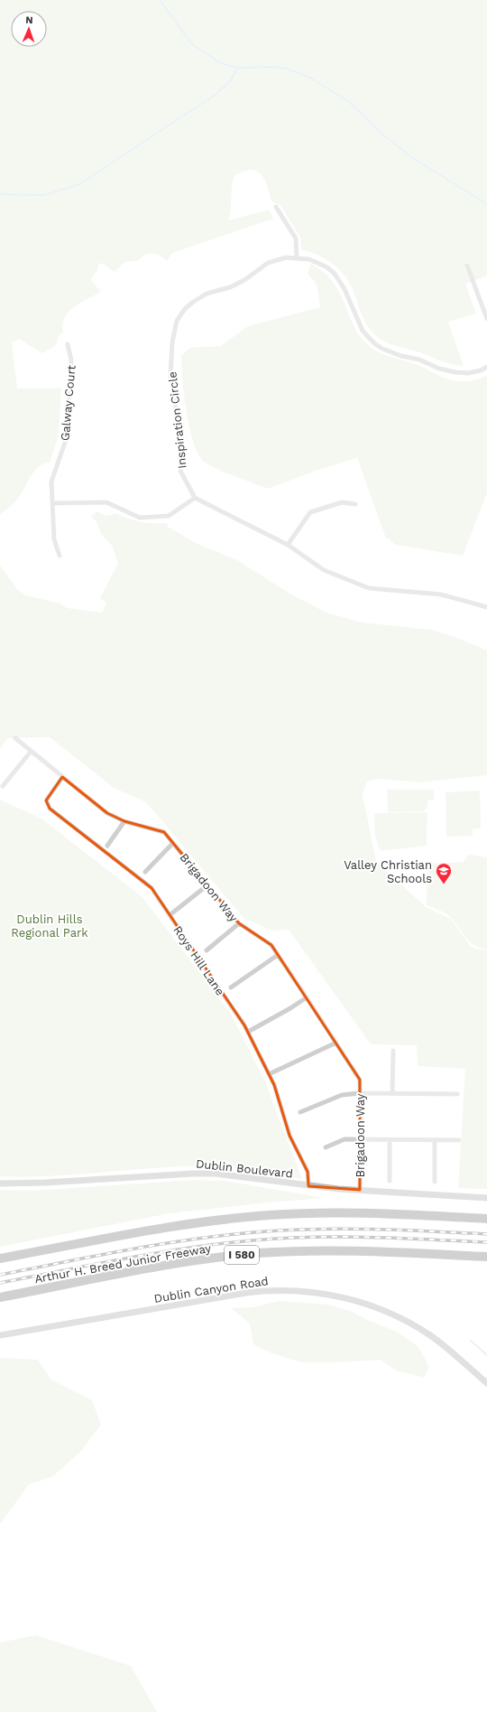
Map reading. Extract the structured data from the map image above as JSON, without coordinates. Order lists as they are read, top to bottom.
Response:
{
  "streets": {
    "highway": ["I 580", "Arthur H. Breed Junior Freeway"],
    "main road": ["Dublin Boulevard", "Dublin Canyon Road"],
    "street": [
      "Galway Court",
      "Inspiration Circle",
      "Brigadoon Way",
      "Roys Hill Lane"
    ]
  },
  "crossings": [
    ["Brigadoon Way", "Roys Hill Lane"],
    ["Brigadoon Way", "Dublin Boulevard"],
    ["Roys Hill Lane", "Dublin Boulevard"]
  ],
  "parks": ["Dublin Hills Regional Park"],
  "places": {
    "school or university": ["Valley Christian Schools"]
  },
  "north": "top"
}
